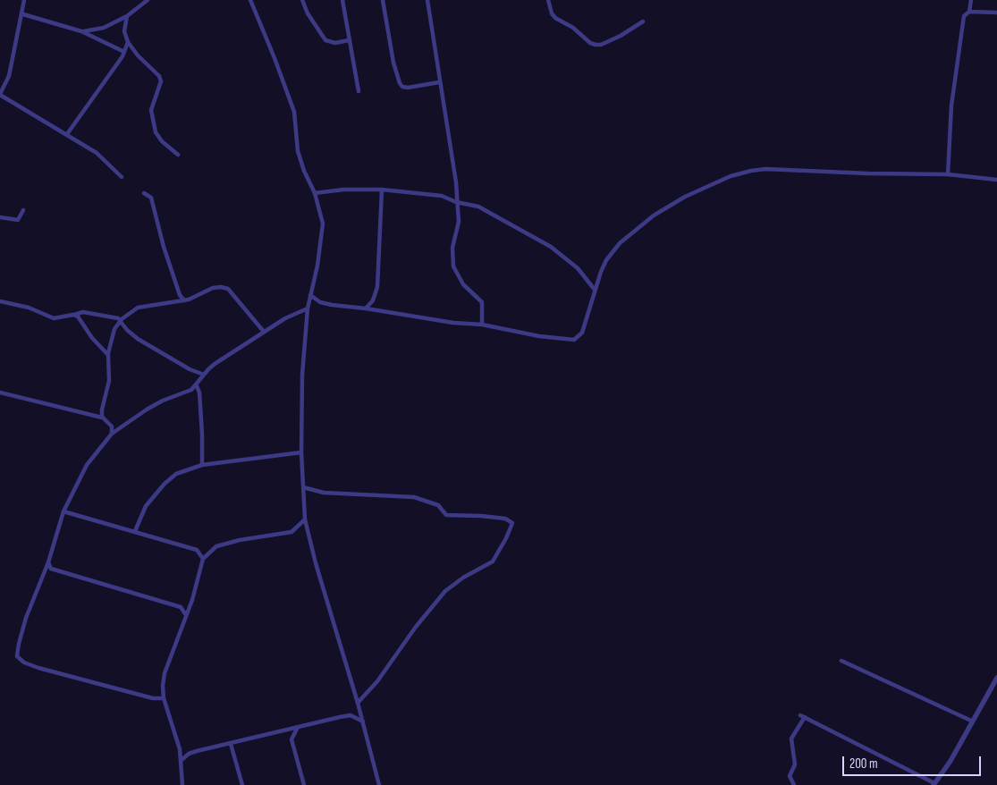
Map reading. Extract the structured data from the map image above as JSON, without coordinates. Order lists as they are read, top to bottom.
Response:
{
  "scale_bar": "200 m"
}
